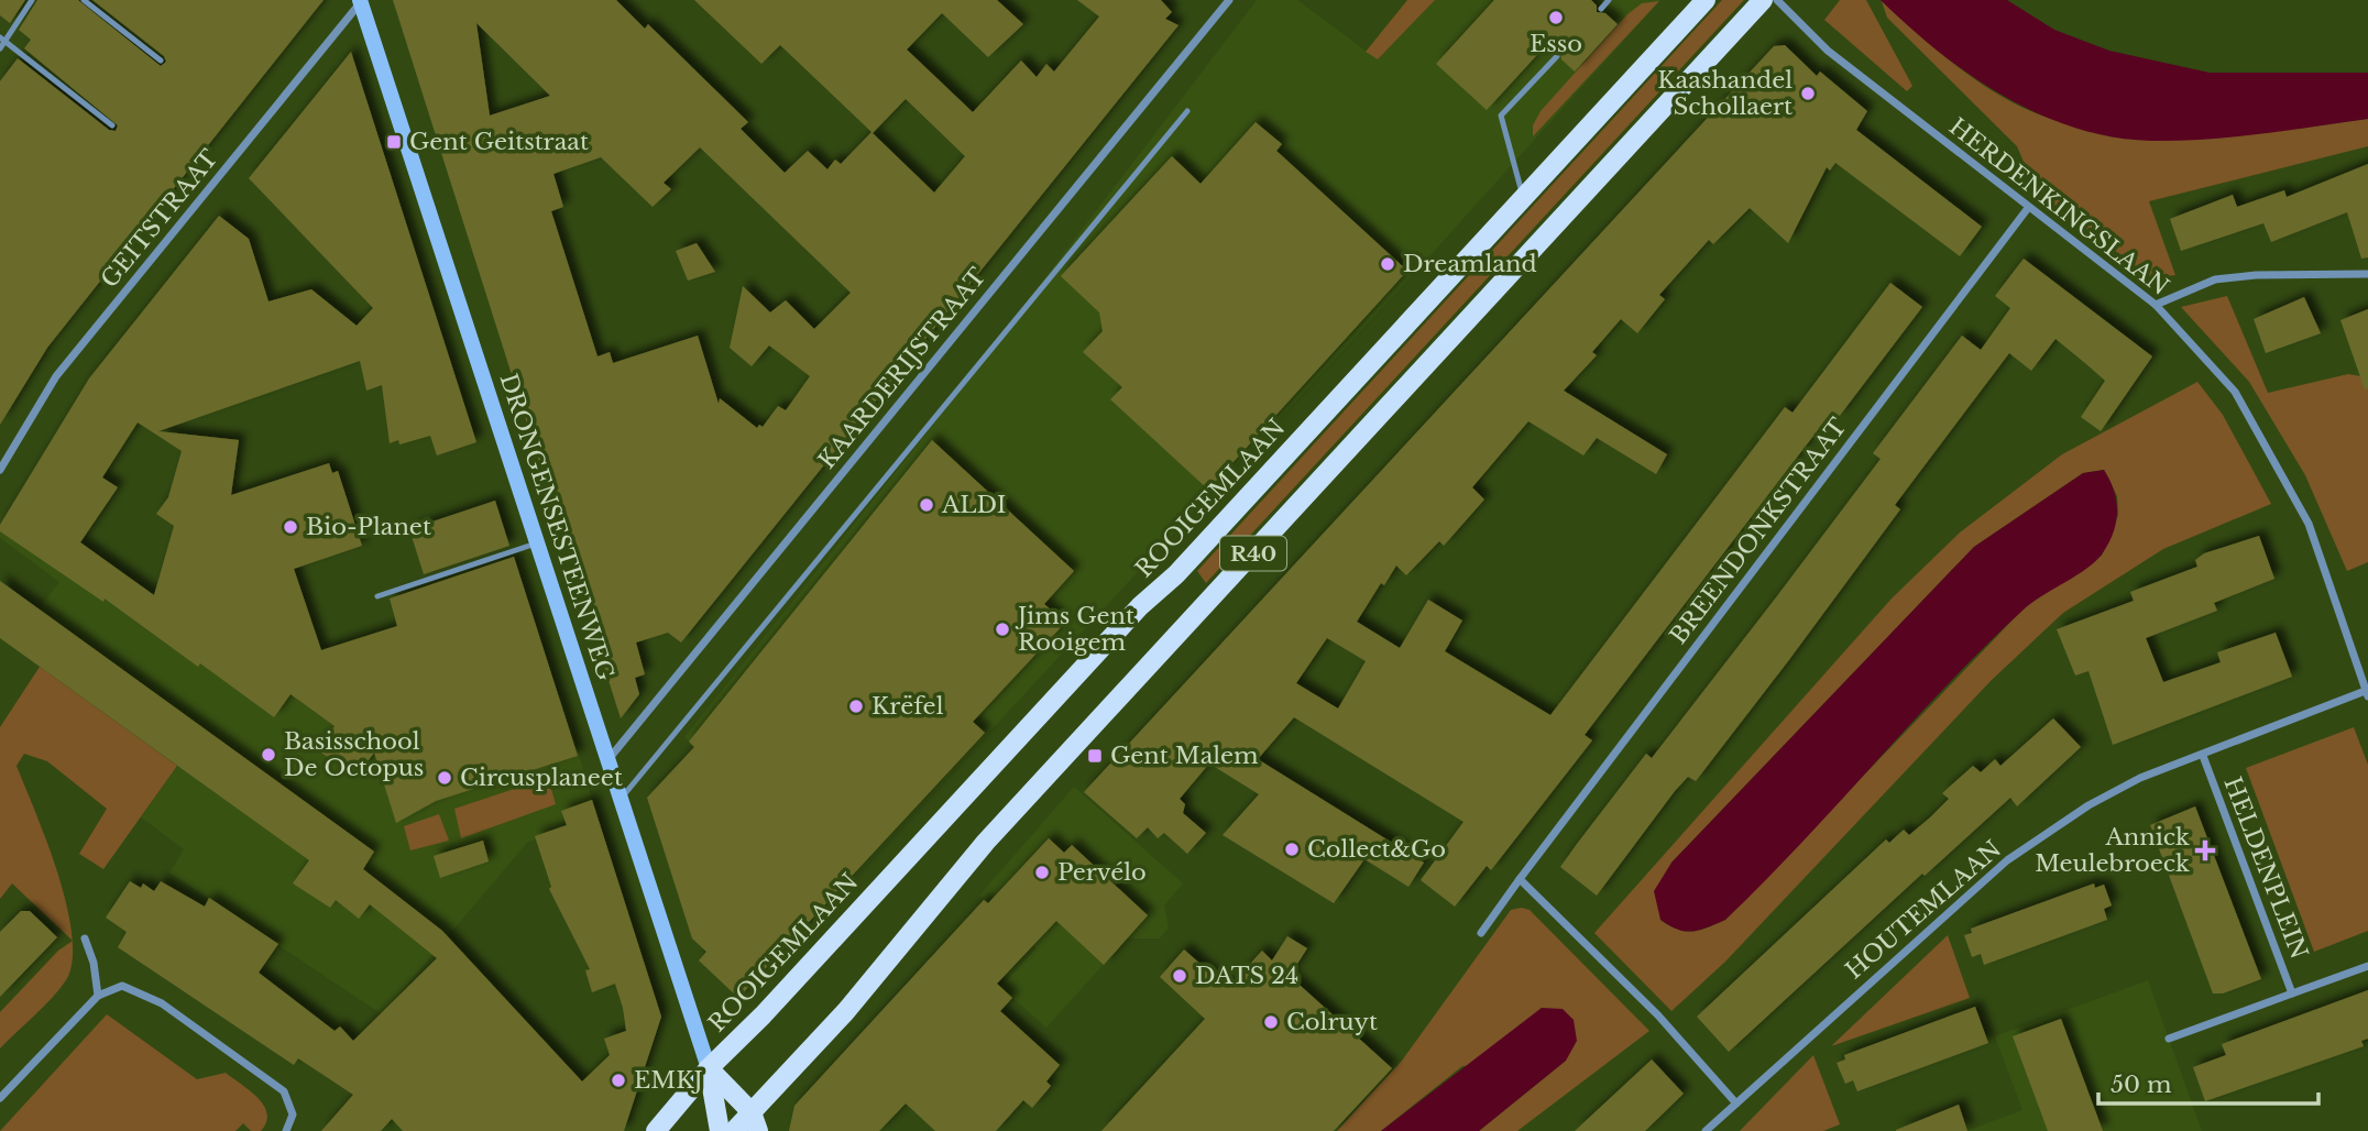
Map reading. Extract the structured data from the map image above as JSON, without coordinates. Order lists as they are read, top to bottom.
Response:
{
  "streets": {
    "main road": ["ROOIGEMLAAN", "DRONGENSESTEENWEG", "R40"],
    "street": [
      "HERDENKINGSLAAN",
      "GEITSTRAAT",
      "KAARDERIJSTRAAT",
      "BREENDONKSTRAAT",
      "HELDENPLEIN",
      "HOUTEMLAAN"
    ]
  },
  "crossings": [
    ["HERDENKINGSLAAN", "BREENDONKSTRAAT"],
    ["HERDENKINGSLAAN", "HOUTEMLAAN"],
    ["GEITSTRAAT", "DRONGENSESTEENWEG"],
    ["KAARDERIJSTRAAT", "DRONGENSESTEENWEG"],
    ["ROOIGEMLAAN", "DRONGENSESTEENWEG"],
    ["DRONGENSESTEENWEG", "R40"],
    ["HELDENPLEIN", "HOUTEMLAAN"]
  ],
  "places": {
    "other": [
      "Esso",
      "Kaashandel Schollaert",
      "Dreamland",
      "ALDI",
      "Bio-Planet",
      "Jims Gent Rooigem",
      "Krëfel",
      "Basisschool De Octopus",
      "Circusplaneet",
      "Collect&Go",
      "Pervélo",
      "DATS 24",
      "Colruyt",
      "EMKJ"
    ],
    "transit": ["Gent Geitstraat", "Gent Malem"],
    "health": ["Annick Meulebroeck"]
  },
  "scale_bar": "50 m"
}
